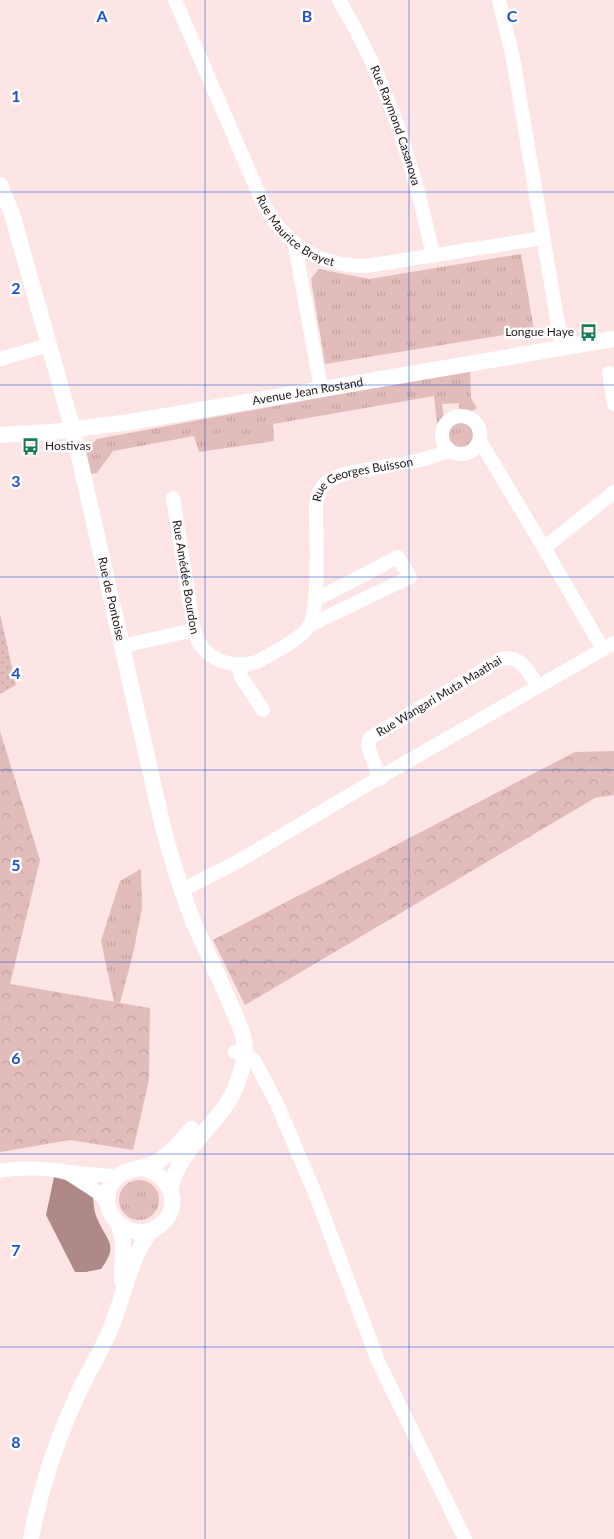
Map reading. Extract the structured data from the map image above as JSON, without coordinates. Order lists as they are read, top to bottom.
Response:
{
  "streets": {
    "street": [
      "Rue Raymond Casanova",
      "Rue Maurice Brayet",
      "Avenue Jean Rostand",
      "Rue Georges Buisson",
      "Rue Amédée Bourdon",
      "Rue de Pontoise",
      "Rue Wangari Muta Maathai"
    ]
  },
  "crossings": [
    ["Rue Raymond Casanova", "Rue Maurice Brayet"],
    ["Avenue Jean Rostand", "Rue de Pontoise"]
  ],
  "places": {
    "bus stop": ["Longue Haye", "Hostivas"]
  },
  "grid": {
    "columns": ["A", "B", "C"],
    "rows": [
      "1",
      "2",
      "3",
      "4",
      "5",
      "6",
      "7",
      "8"
    ]
  }
}
